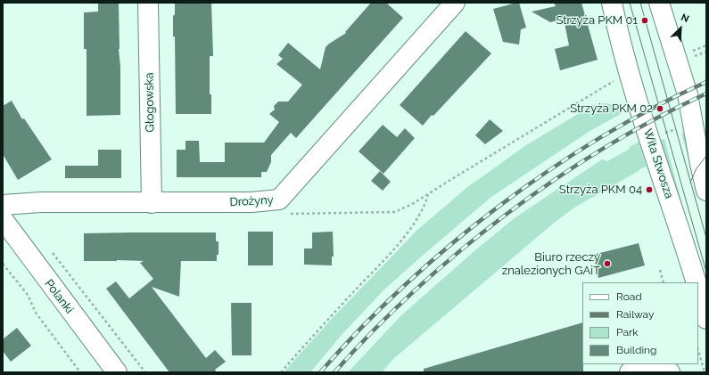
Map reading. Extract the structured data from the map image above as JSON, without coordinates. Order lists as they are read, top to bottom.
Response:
{
  "streets": {
    "street": [
      "Głogowska",
      "Wita Stwosza",
      "Drożyny",
      "Polanki"
    ]
  },
  "crossings": [
    ["Głogowska", "Drożyny"]
  ],
  "places": [
    "Strzyża PKM 01",
    "Strzyża PKM 02",
    "Strzyża PKM 04",
    "Biuro rzeczy znalezionych GAiT"
  ],
  "legend": [
    "Road",
    "Railway",
    "Park",
    "Building"
  ],
  "north": "top right"
}
